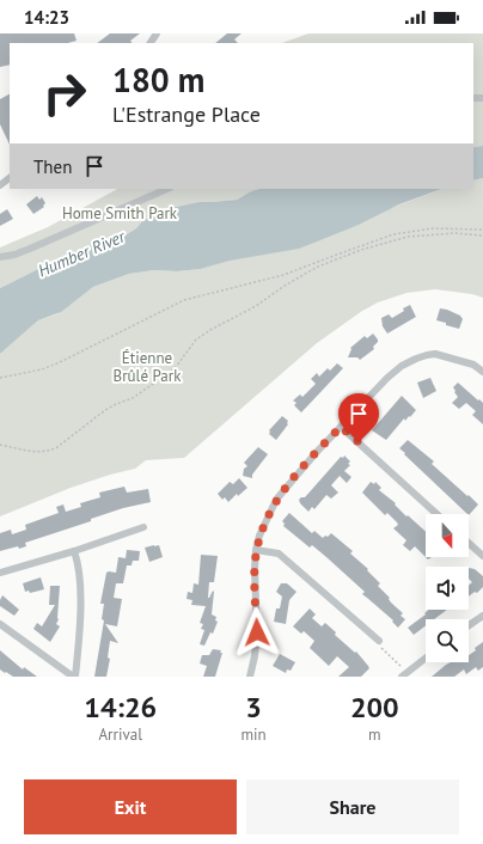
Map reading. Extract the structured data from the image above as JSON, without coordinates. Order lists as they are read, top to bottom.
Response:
{
  "water": ["Humber River"],
  "parks": ["Home Smith Park", "Étienne Brûlé Park"],
  "north": "bottom",
  "page": {
    "status": "14:23",
    "turn": ["180 m", "L'Estrange Place"],
    "then": "Then",
    "eta": [
      "14:26",
      "Arrival",
      "3",
      "min",
      "200",
      "m"
    ],
    "buttons": ["Exit", "Share"]
  }
}
